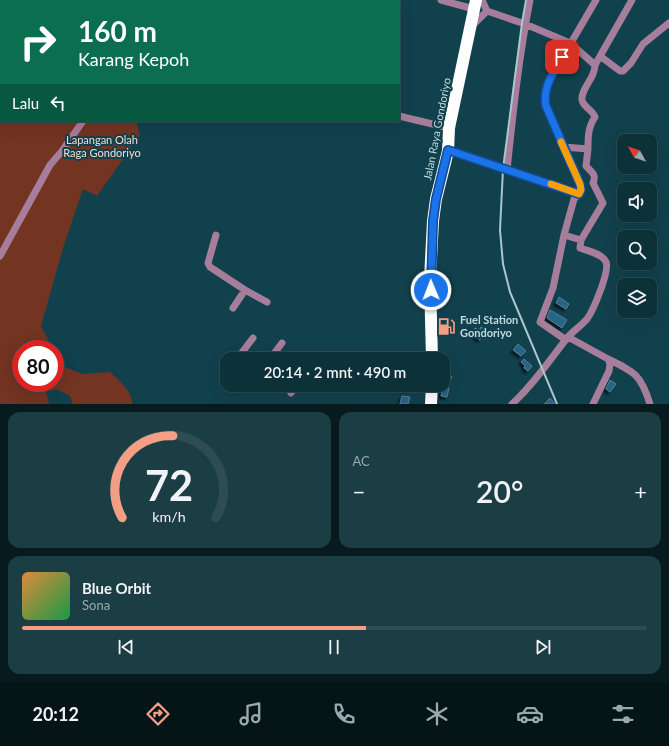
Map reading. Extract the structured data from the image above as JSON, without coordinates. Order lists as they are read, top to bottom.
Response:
{
  "streets": {
    "highway": ["Jalan Raya Gondoriyo"]
  },
  "parks": ["Lapangan Olah Raga Gondoriyo"],
  "places": {
    "fuel station": ["Fuel Station Gondoriyo"]
  },
  "north": "top left",
  "page": {
    "turn": ["160 m", "Karang Kepoh"],
    "then": "Lalu",
    "limit": "80",
    "trip": "20:14 · 2 mnt · 490 m",
    "tile": "AC",
    "heat": ["−", "20°", "+"],
    "song": ["Blue Orbit", "Sona"],
    "tabs": "20:12",
    "gauge": ["72", "km/h"]
  }
}
